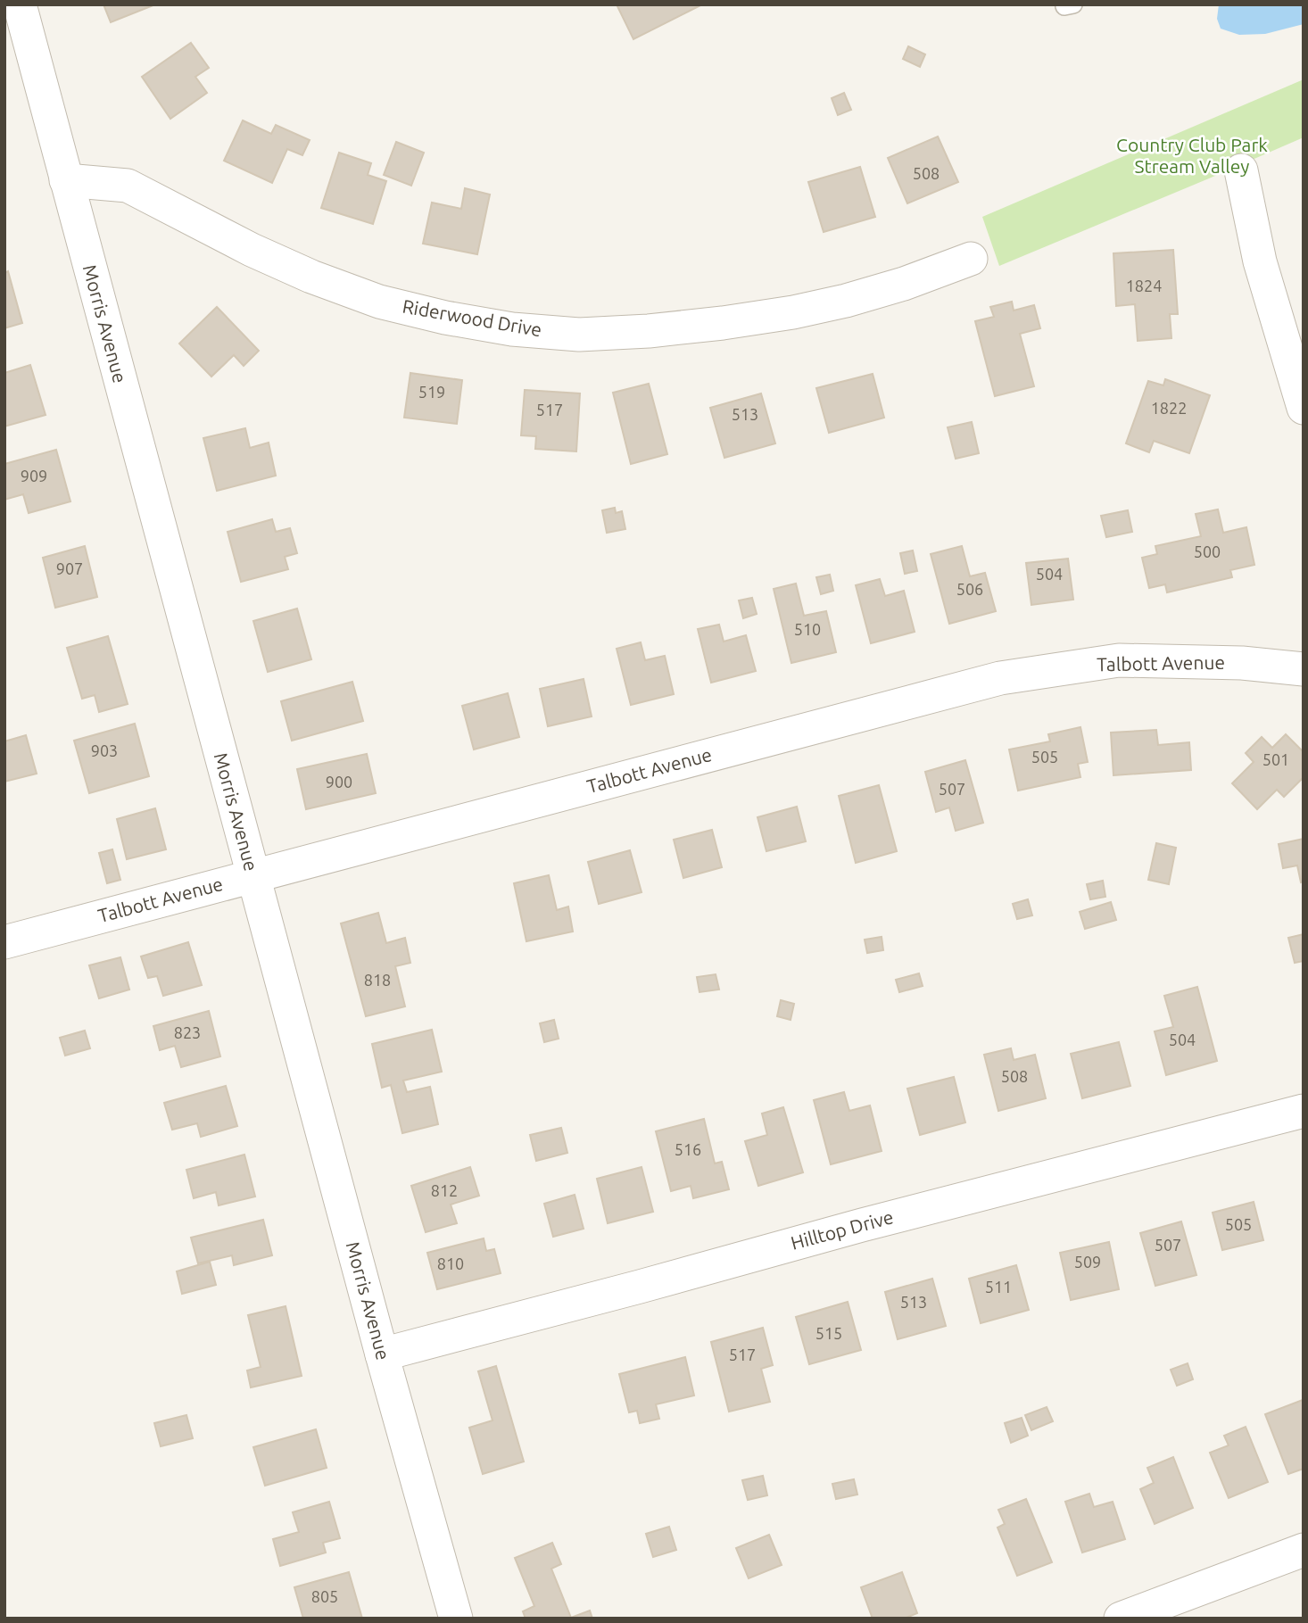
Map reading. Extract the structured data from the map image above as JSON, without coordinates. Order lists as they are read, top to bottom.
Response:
{
  "streets": {
    "street": [
      "Riderwood Drive",
      "Morris Avenue",
      "Talbott Avenue",
      "Hilltop Drive"
    ]
  },
  "crossings": [
    ["Riderwood Drive", "Morris Avenue"],
    ["Morris Avenue", "Talbott Avenue"],
    ["Morris Avenue", "Hilltop Drive"]
  ],
  "parks": ["Country Club Park Stream Valley"],
  "house_numbers": [
    "508",
    "1824",
    "519",
    "1822",
    "517",
    "513",
    "909",
    "500",
    "907",
    "504",
    "506",
    "510",
    "903",
    "505",
    "501",
    "900",
    "507",
    "818",
    "823",
    "504",
    "508",
    "516",
    "812",
    "505",
    "507",
    "509",
    "810",
    "511",
    "513",
    "515",
    "517",
    "805"
  ]
}
